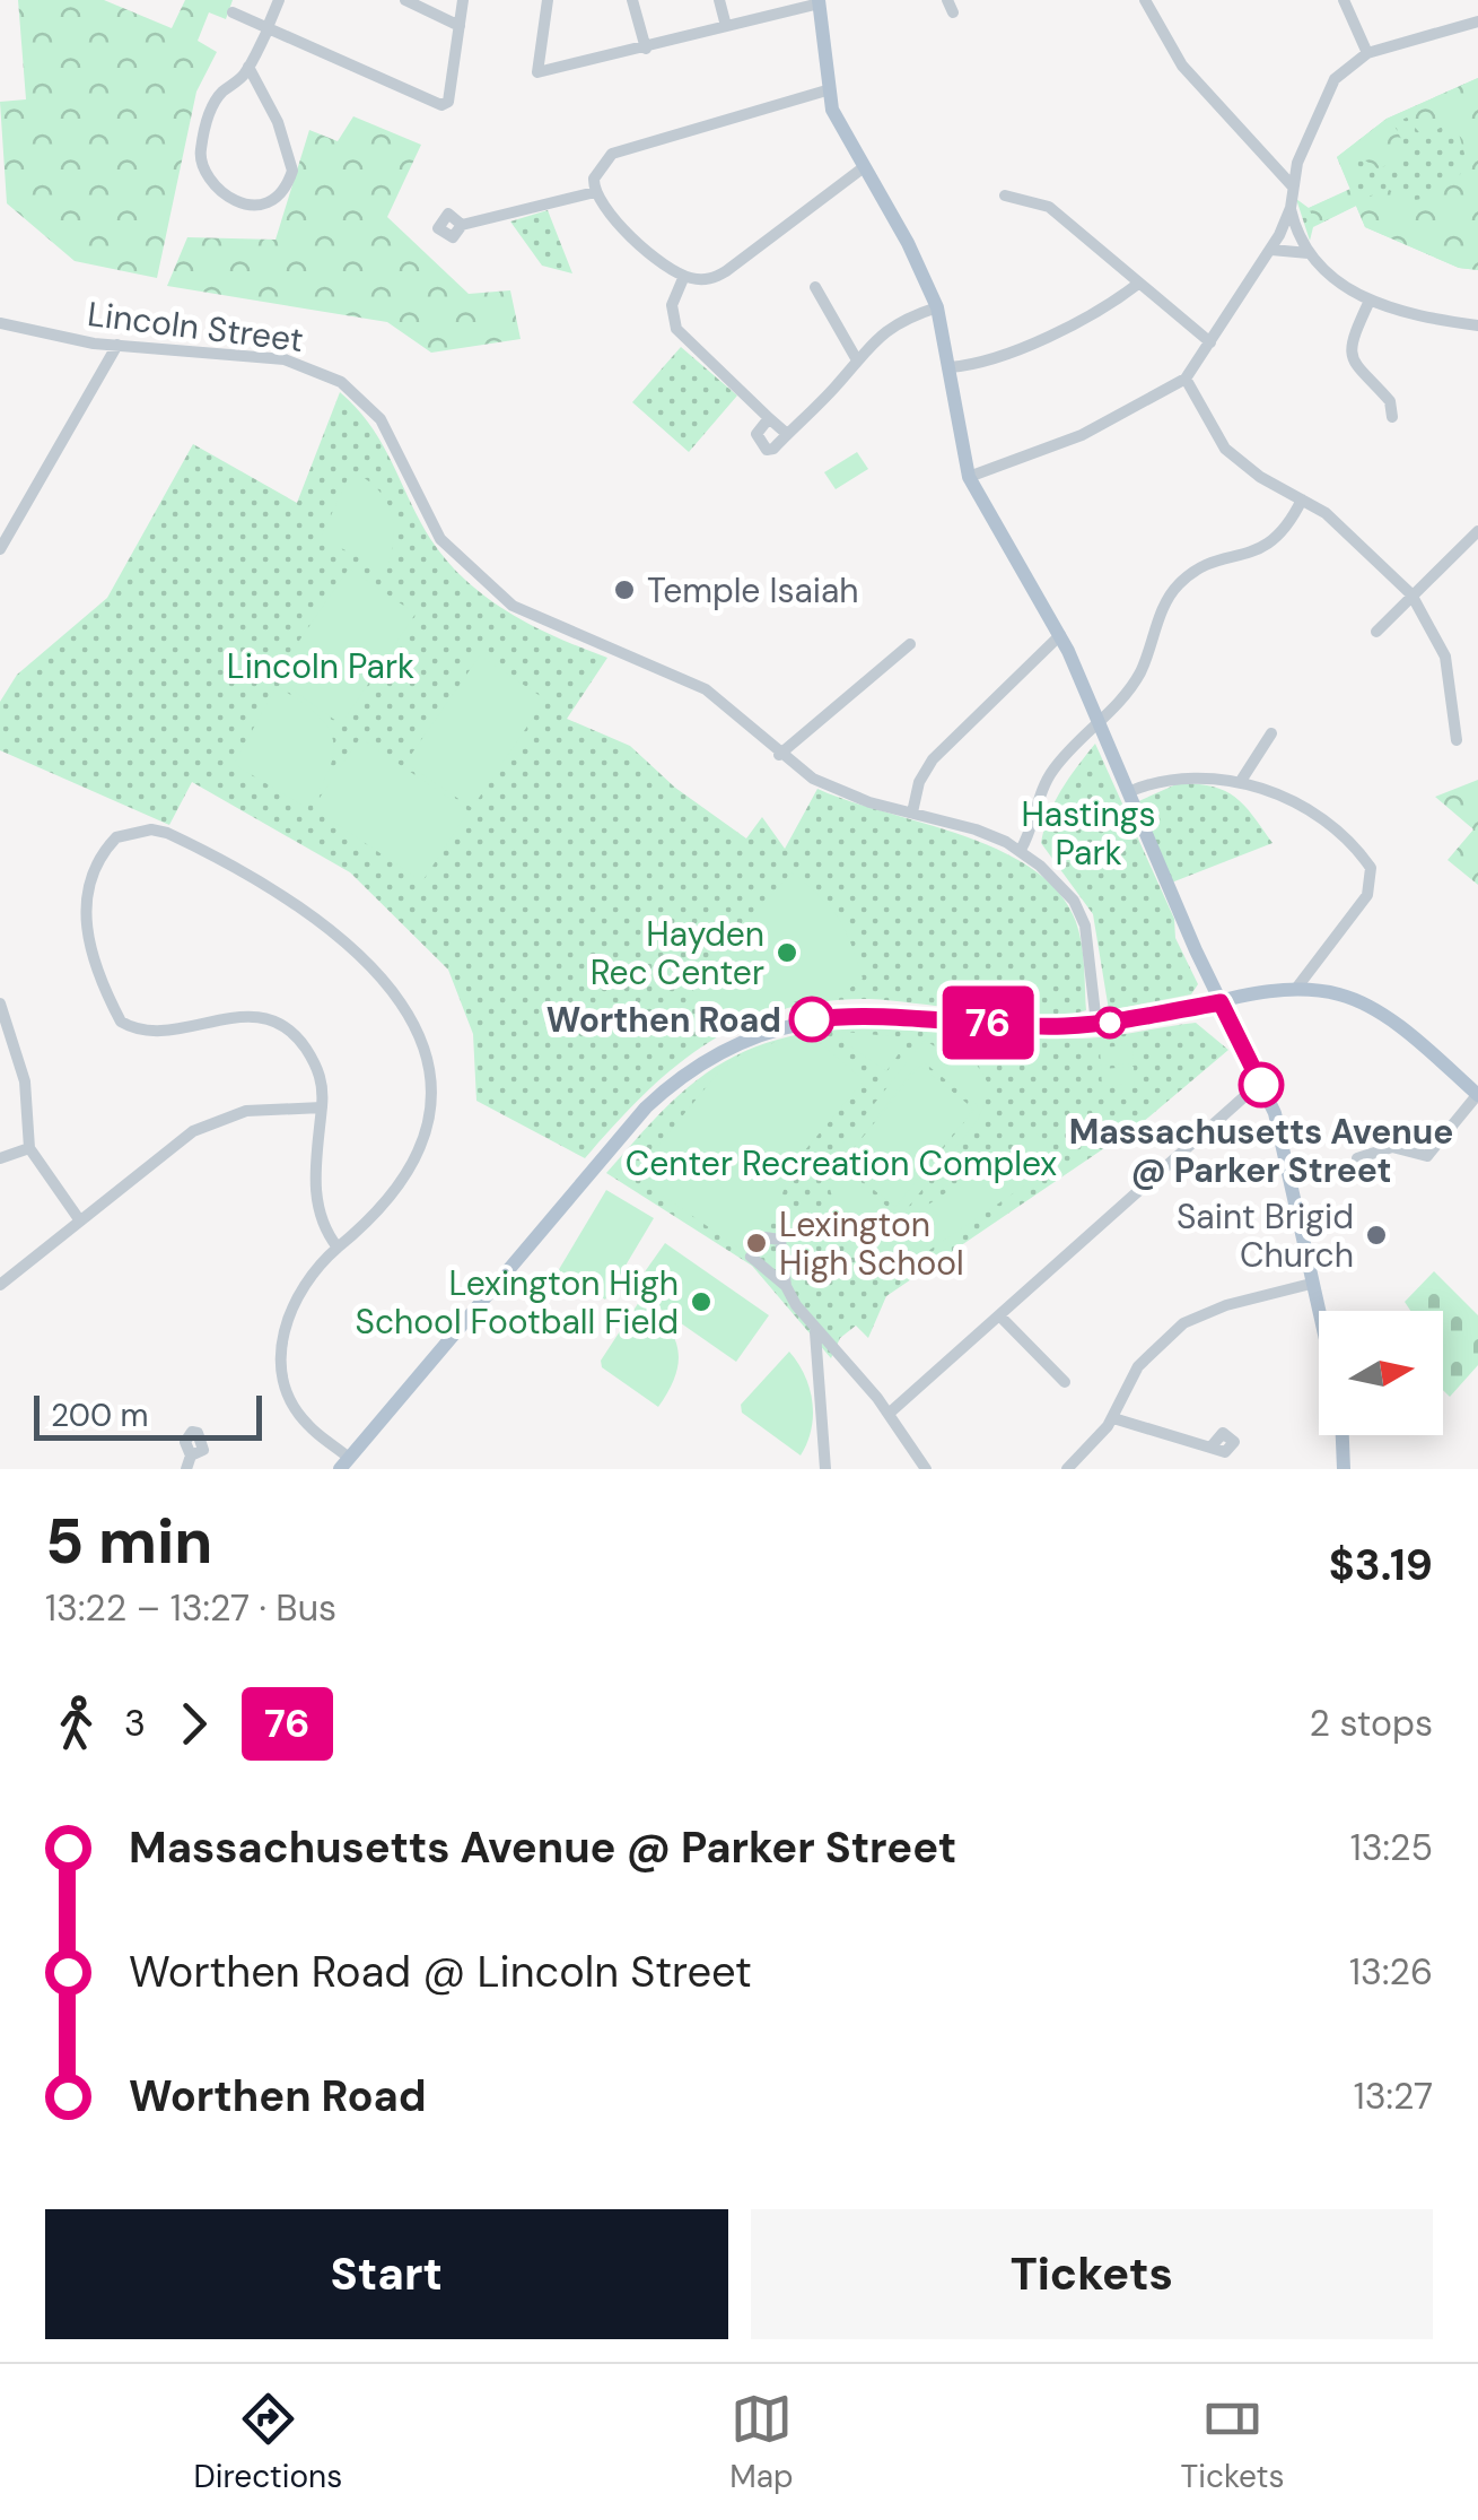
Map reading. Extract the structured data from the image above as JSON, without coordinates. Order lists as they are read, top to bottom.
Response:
{
  "streets": {
    "street": ["Lincoln Street"]
  },
  "parks": ["Lincoln Park", "Hastings Park", "Center Recreation Complex"],
  "places": [
    "Temple Isaiah",
    "Hayden Rec Center",
    "Worthen Road",
    "Massachusetts Avenue @ Parker Street",
    "Saint Brigid Church",
    "Lexington High School",
    "Lexington High School Football Field"
  ],
  "lines": ["bus line 76"],
  "scale_bar": "200 m",
  "north": "right",
  "page": {
    "on_map": "76",
    "scale": "200 m",
    "heading": ["5 min", "13:22 – 13:27 · Bus", "$3.19"],
    "legs": ["3", "76", "2 stops"],
    "list": [
      {
        "name": "Massachusetts Avenue @ Parker Street",
        "value": "13:25"
      },
      {
        "name": "Worthen Road @ Lincoln Street",
        "value": "13:26"
      },
      {
        "name": "Worthen Road",
        "value": "13:27"
      }
    ],
    "buttons": ["Start", "Tickets"],
    "tabs": ["Directions", "Map", "Tickets"]
  }
}
